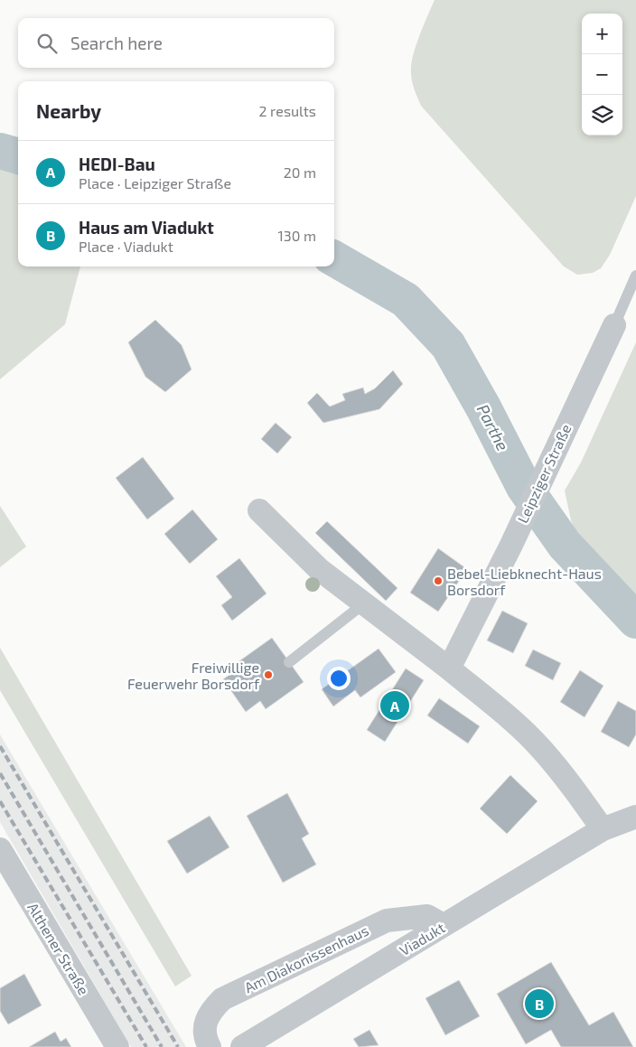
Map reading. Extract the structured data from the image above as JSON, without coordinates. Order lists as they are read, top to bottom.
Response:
{
  "streets": {
    "street": [
      "Leipziger Straße",
      "Viadukt",
      "Althener Straße",
      "Am Diakonissenhaus"
    ]
  },
  "crossings": [
    ["Viadukt", "Am Diakonissenhaus"]
  ],
  "water": ["Parthe"],
  "places": ["Bebel-Liebknecht-Haus Borsdorf", "Freiwillige Feuerwehr Borsdorf"],
  "page": {
    "map_buttons": ["+", "−"],
    "search": "Search here",
    "heading": ["Nearby", "2 results"],
    "list": [
      {
        "mark": "A",
        "name": "HEDI-Bau",
        "note": "Place · Leipziger Straße",
        "value": "20 m"
      },
      {
        "mark": "B",
        "name": "Haus am Viadukt",
        "note": "Place · Viadukt",
        "value": "130 m"
      }
    ],
    "pins": ["A", "B"]
  }
}
